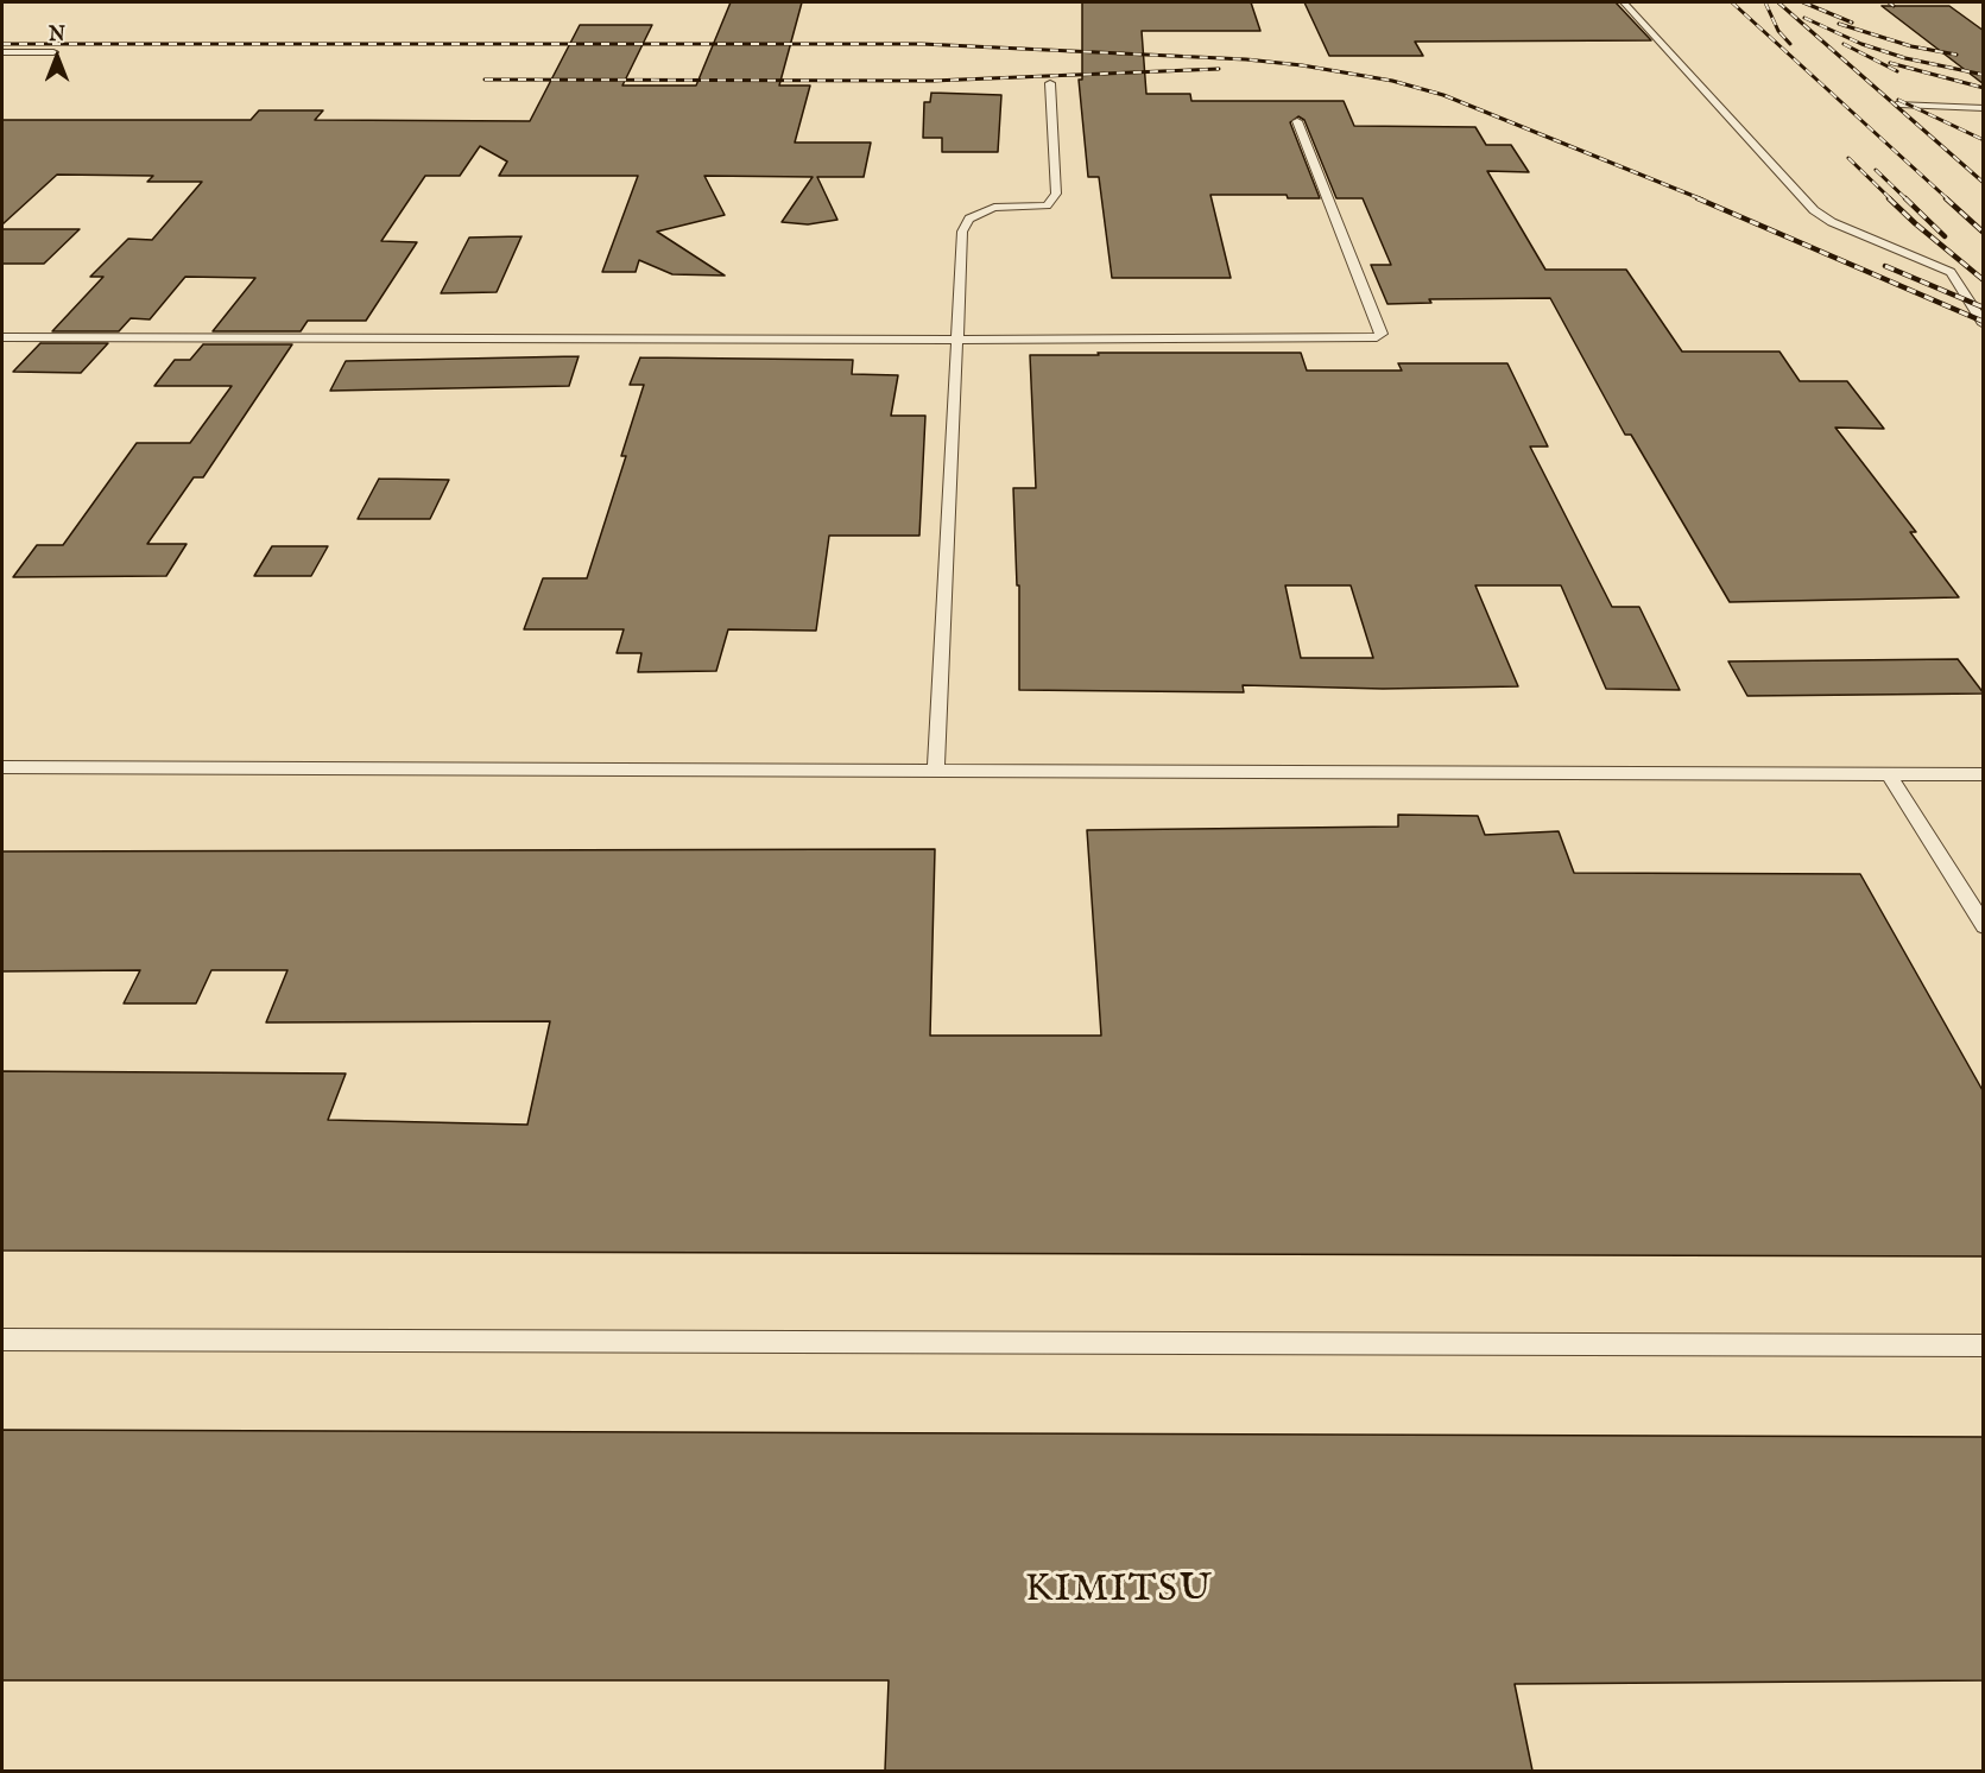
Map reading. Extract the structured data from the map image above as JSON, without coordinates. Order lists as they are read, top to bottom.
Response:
{
  "districts": ["KIMITSU"],
  "north": "top"
}
